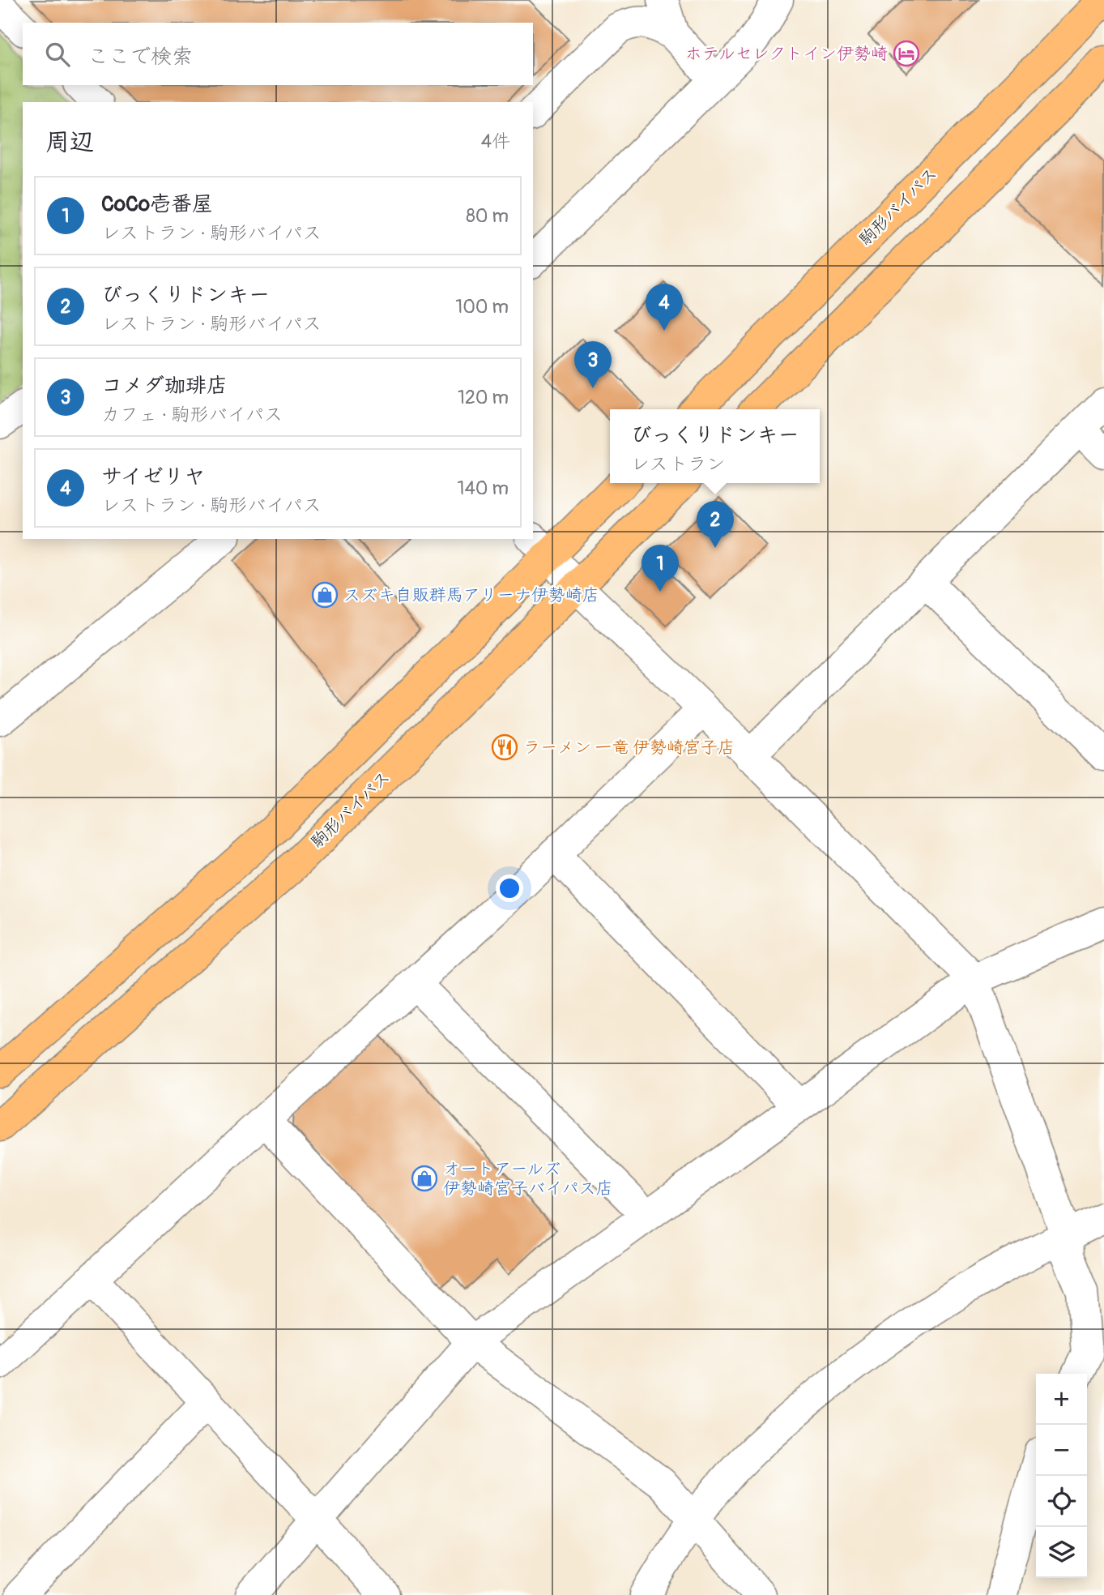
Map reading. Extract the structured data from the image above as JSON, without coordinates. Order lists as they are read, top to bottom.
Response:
{
  "streets": {
    "main road": ["駒形バイパス"]
  },
  "places": {
    "hotel": ["ホテルセレクトイン伊勢崎"],
    "shop": ["スズキ自販群馬アリーナ伊勢崎店", "オートアールズ 伊勢崎宮子バイパス店"],
    "restaurant": ["ラーメン 一竜 伊勢崎宮子店"]
  },
  "page": {
    "search": "ここで検索",
    "heading": ["周辺", "4件"],
    "list": [
      {
        "mark": "1",
        "name": "CoCo壱番屋",
        "note": "レストラン · 駒形バイパス",
        "value": "80 m"
      },
      {
        "mark": "2",
        "name": "びっくりドンキー",
        "note": "レストラン · 駒形バイパス",
        "value": "100 m"
      },
      {
        "mark": "3",
        "name": "コメダ珈琲店",
        "note": "カフェ · 駒形バイパス",
        "value": "120 m"
      },
      {
        "mark": "4",
        "name": "サイゼリヤ",
        "note": "レストラン · 駒形バイパス",
        "value": "140 m"
      }
    ],
    "pins": [
      "4",
      "3",
      "2",
      "1"
    ],
    "popup": ["びっくりドンキー", "レストラン"],
    "map_buttons": ["+", "−"]
  }
}
